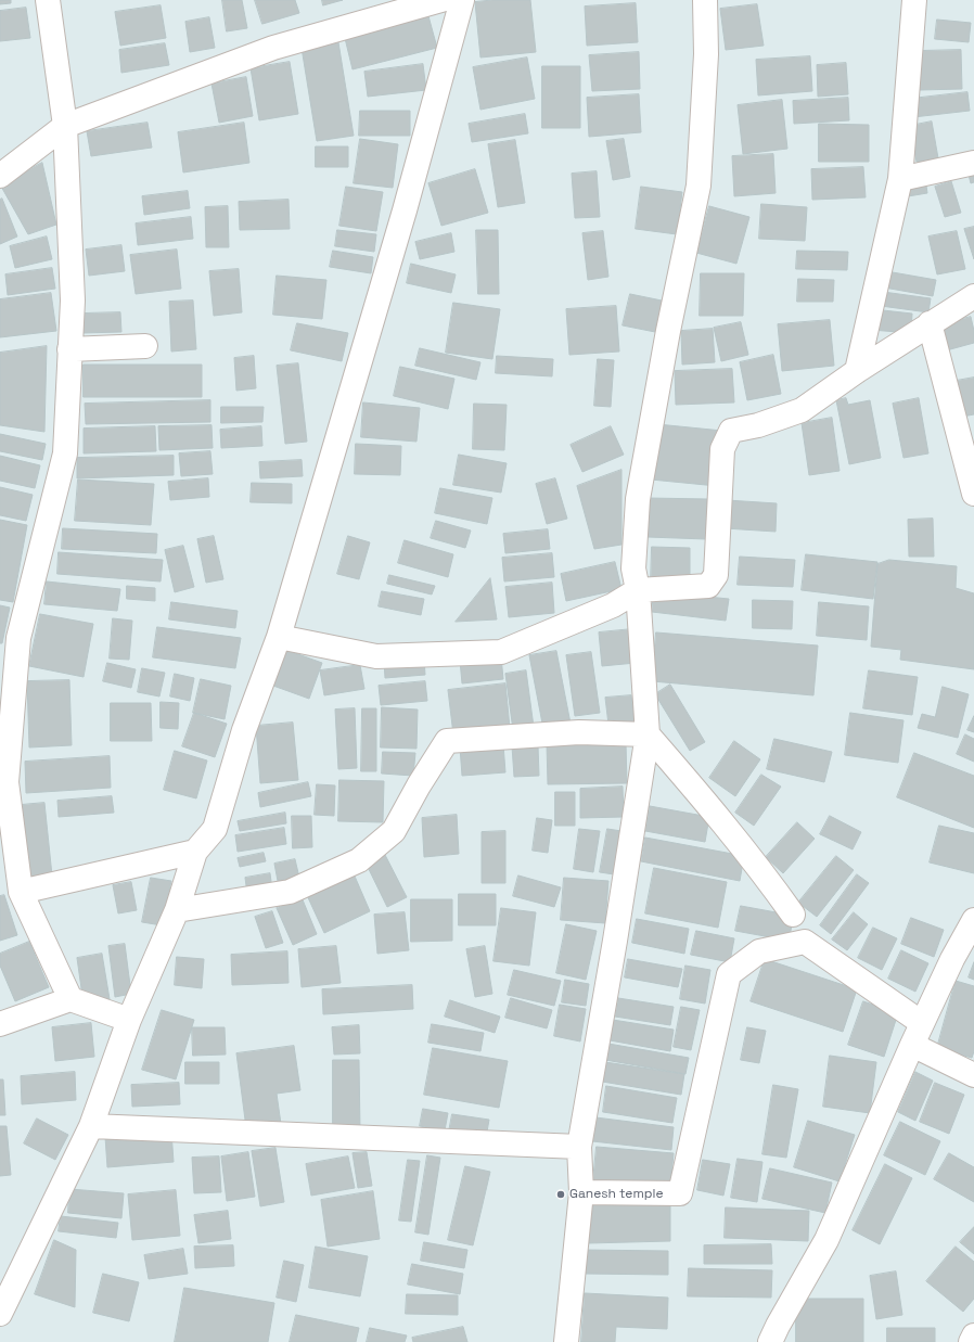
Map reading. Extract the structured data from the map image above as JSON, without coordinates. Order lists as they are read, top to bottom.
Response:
{
  "places": ["Ganesh temple"]
}
